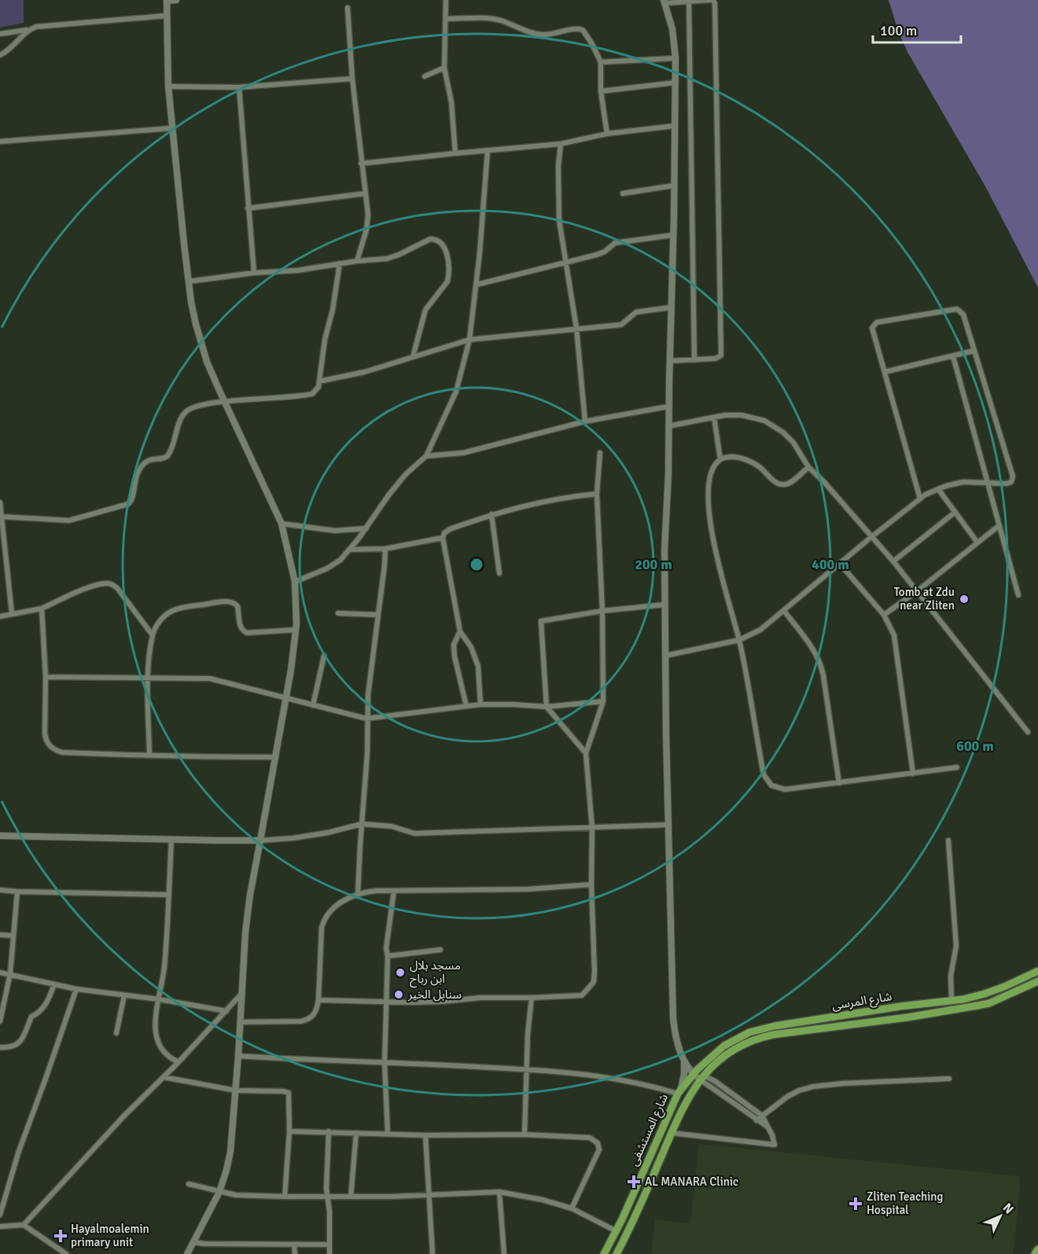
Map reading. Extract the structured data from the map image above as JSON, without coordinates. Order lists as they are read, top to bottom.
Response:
{
  "streets": {
    "main road": ["شارع المرسى", "شارع المستشفى"]
  },
  "crossings": [
    ["شارع المرسى", "شارع المستشفى"]
  ],
  "places": {
    "other": ["Tomb at Zdu near Zliten", "مسجد بلال ابن رباح", "سنابل الخير"],
    "health": ["AL MANARA Clinic", "Zliten Teaching Hospital", "Hayalmoalemin primary unit"]
  },
  "scale_bar": "100 m",
  "north": "top right",
  "rings": ["200 m", "400 m", "600 m"]
}
